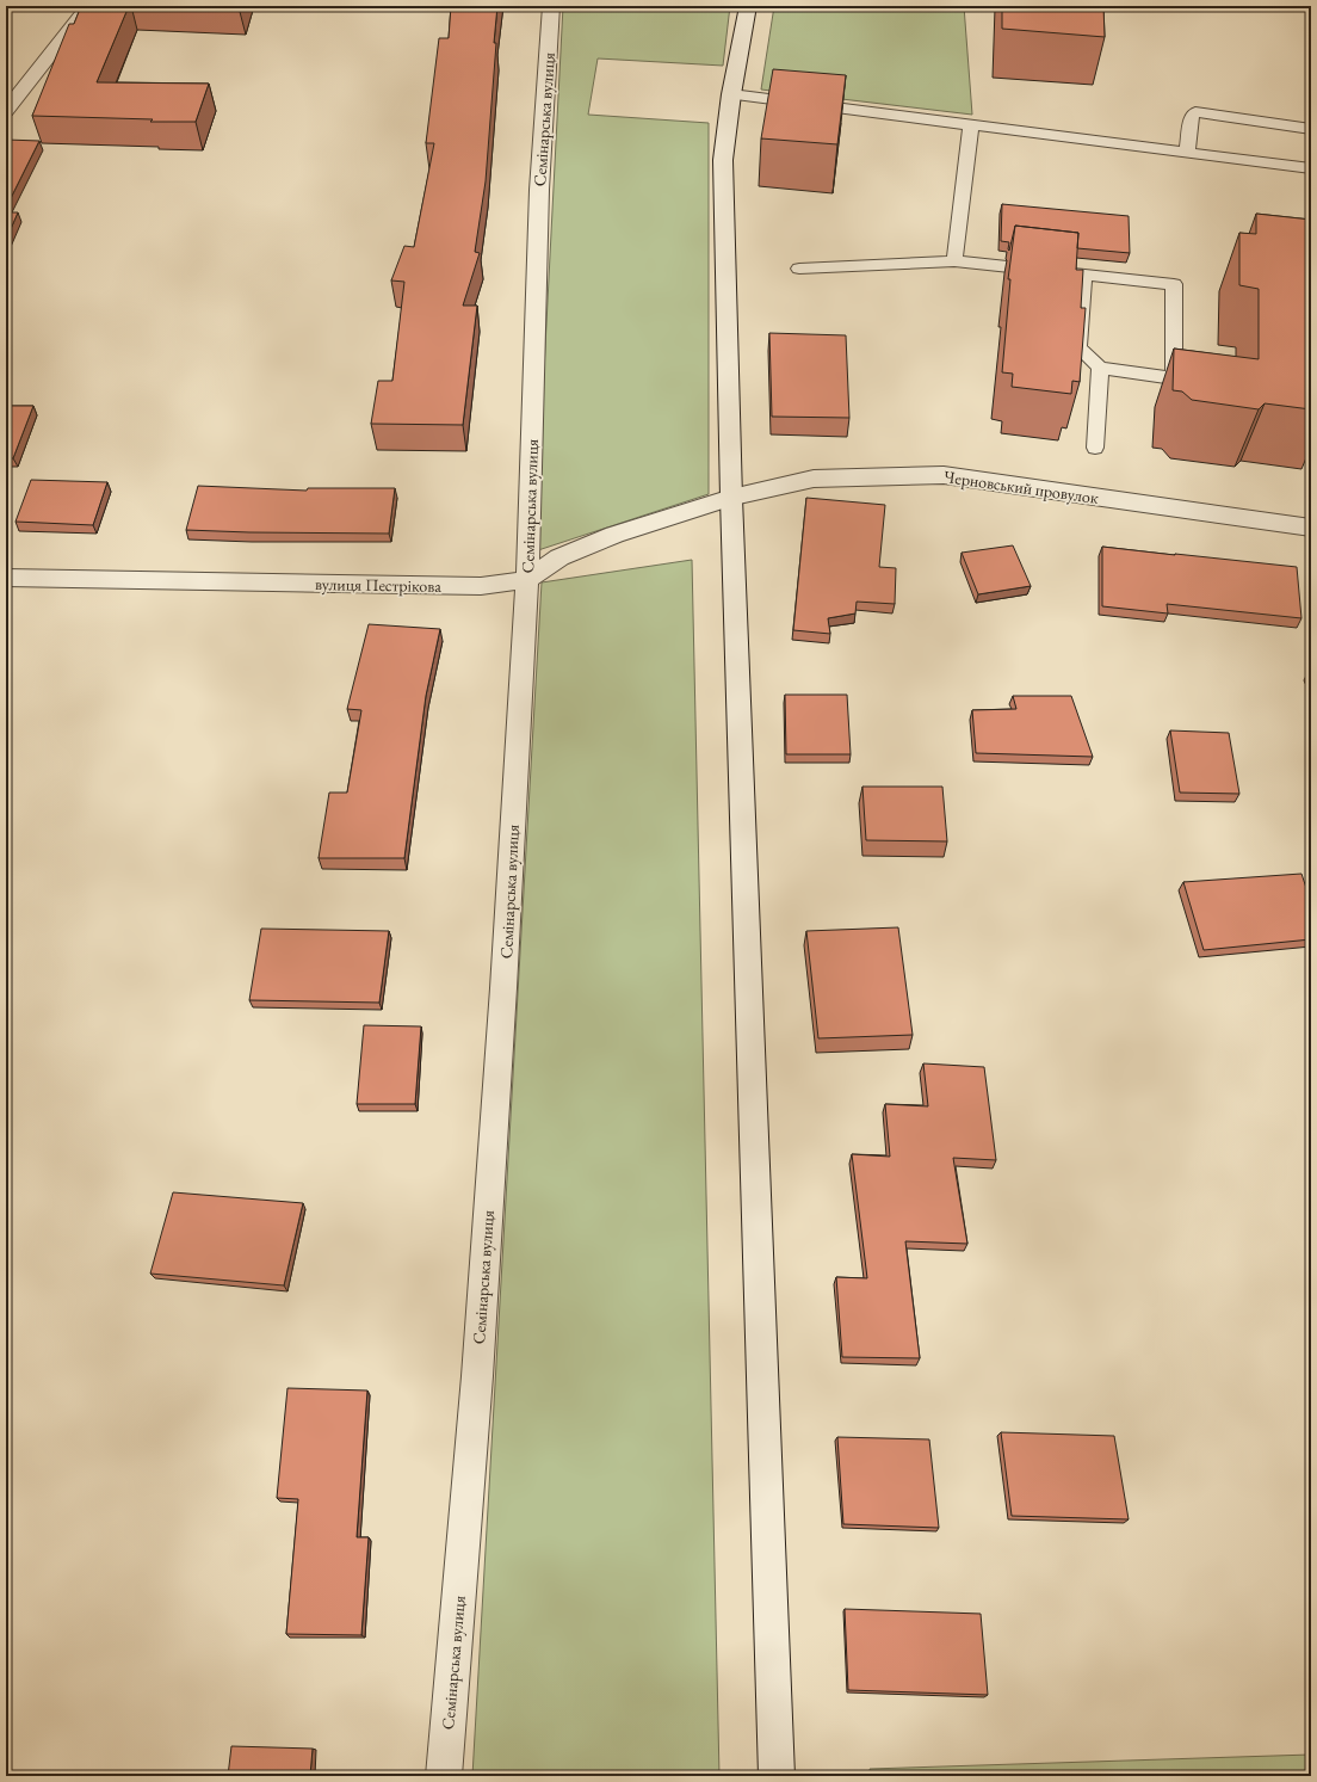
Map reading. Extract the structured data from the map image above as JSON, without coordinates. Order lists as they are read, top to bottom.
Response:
{
  "streets": {
    "street": ["Семінарська вулиця", "Черновський провулок", "вулиця Пестрікова"]
  },
  "crossings": [
    ["Семінарська вулиця", "вулиця Пестрікова"],
    ["Черновський провулок", "вулиця Пестрікова"]
  ]
}
